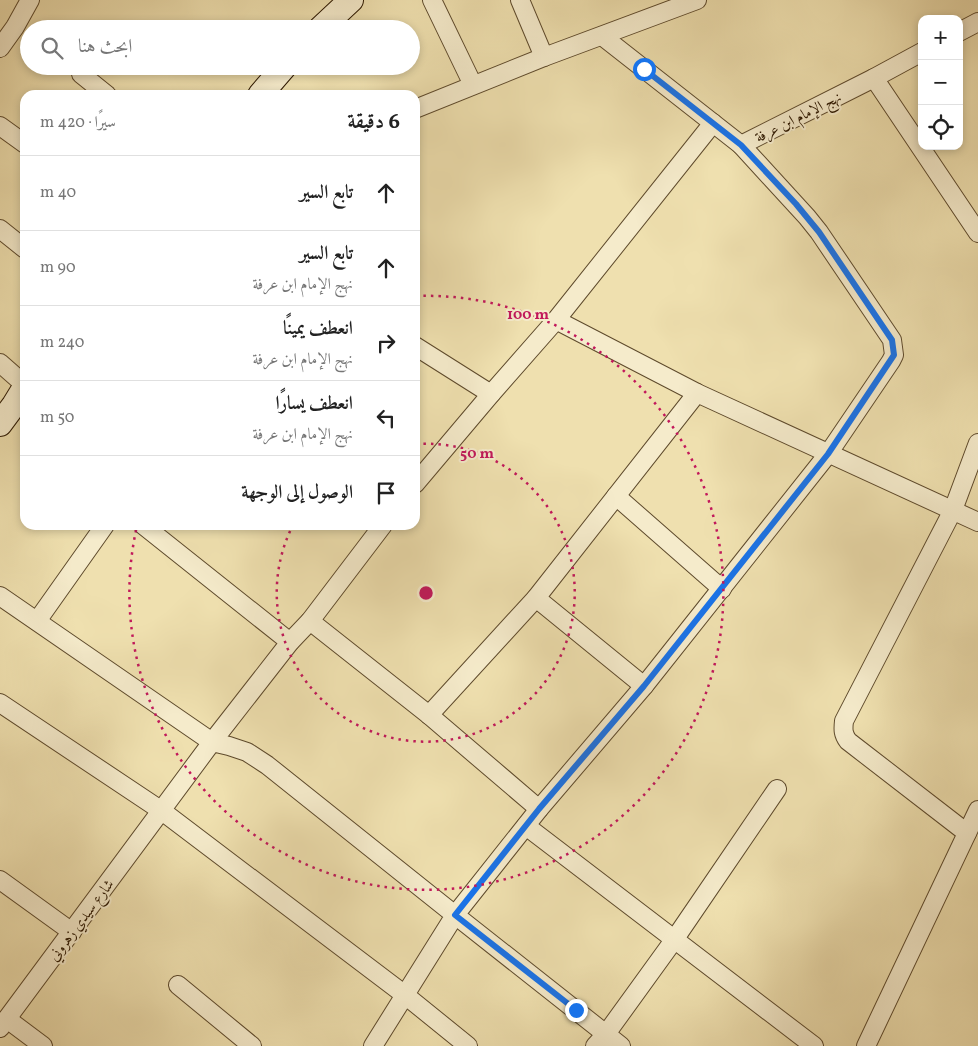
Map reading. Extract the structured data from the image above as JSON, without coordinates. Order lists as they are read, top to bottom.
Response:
{
  "streets": {
    "street": ["نهج الإمام ابن عرفة", "شارع سيدي زهروني"]
  },
  "page": {
    "map_buttons": ["+", "−"],
    "search": "ابحث هنا",
    "heading": ["6 دقيقة", "سيرًا · 420 m"],
    "list": [
      ["تابع السير", "40 m"],
      ["تابع السير", "نهج الإمام ابن عرفة", "90 m"],
      ["انعطف يمينًا", "نهج الإمام ابن عرفة", "240 m"],
      ["انعطف يسارًا", "نهج الإمام ابن عرفة", "50 m"],
      "الوصول إلى الوجهة"
    ]
  },
  "rings": ["100 m", "50 m"]
}
